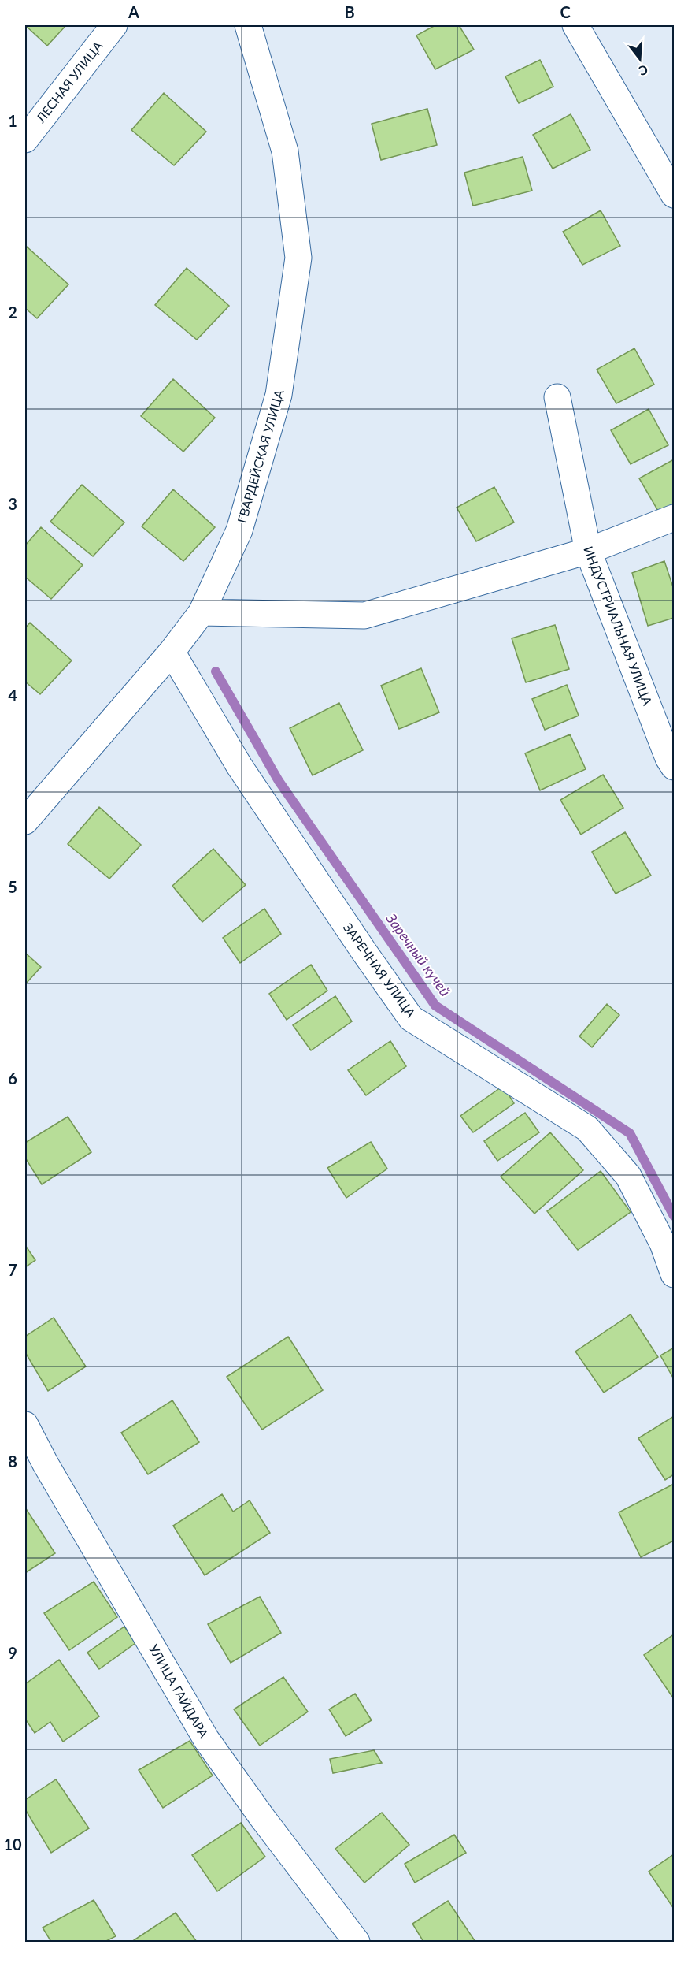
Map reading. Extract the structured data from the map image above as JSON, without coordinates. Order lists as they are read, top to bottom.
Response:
{
  "streets": {
    "street": [
      "ЛЕСНАЯ УЛИЦА",
      "ГВАРДЕЙСКАЯ УЛИЦА",
      "ИНДУСТРИАЛЬНАЯ УЛИЦА",
      "ЗАРЕЧНАЯ УЛИЦА",
      "УЛИЦА ГАЙДАРА"
    ]
  },
  "crossings": [
    ["ГВАРДЕЙСКАЯ УЛИЦА", "ЗАРЕЧНАЯ УЛИЦА"]
  ],
  "water": ["Заречный кучей"],
  "north": "bottom",
  "grid": {
    "columns": ["A", "B", "C"],
    "rows": [
      "1",
      "2",
      "3",
      "4",
      "5",
      "6",
      "7",
      "8",
      "9",
      "10"
    ]
  }
}
